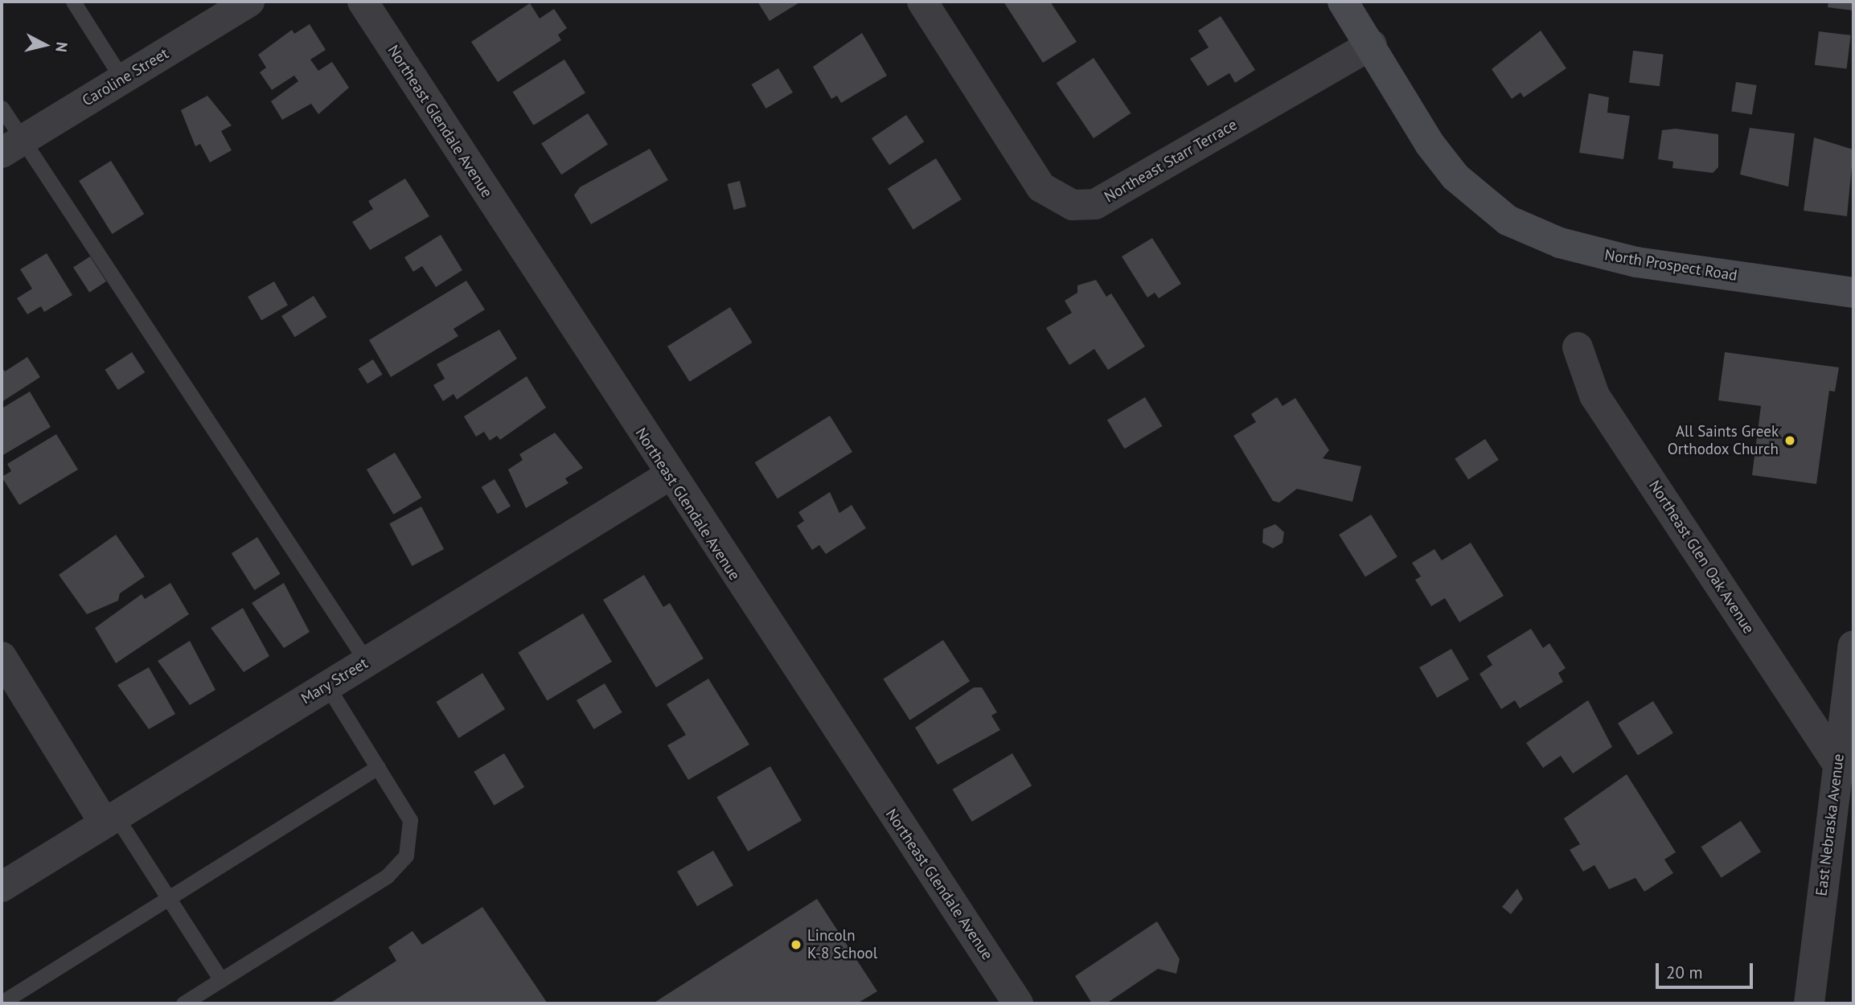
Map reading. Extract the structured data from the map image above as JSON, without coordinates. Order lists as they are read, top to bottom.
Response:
{
  "streets": {
    "main road": ["North Prospect Road"],
    "street": [
      "Caroline Street",
      "Northeast Glendale Avenue",
      "Northeast Starr Terrace",
      "Northeast Glen Oak Avenue",
      "Mary Street",
      "East Nebraska Avenue"
    ]
  },
  "crossings": [
    ["Northeast Glendale Avenue", "Mary Street"],
    ["Northeast Starr Terrace", "North Prospect Road"],
    ["Northeast Glen Oak Avenue", "East Nebraska Avenue"]
  ],
  "places": ["All Saints Greek Orthodox Church", "Lincoln K-8 School"],
  "scale_bar": "20 m",
  "north": "right"
}
